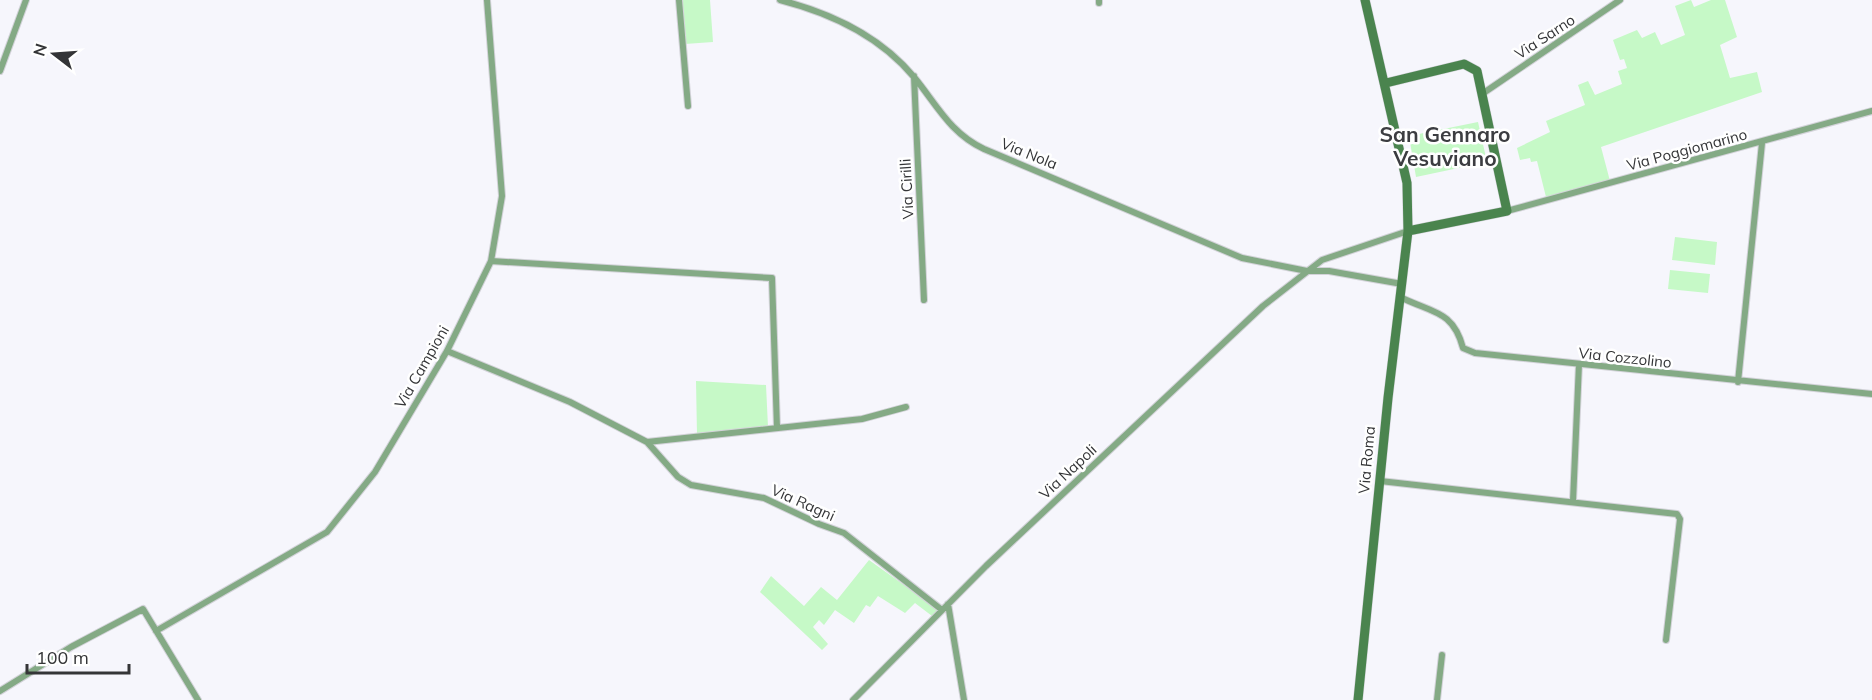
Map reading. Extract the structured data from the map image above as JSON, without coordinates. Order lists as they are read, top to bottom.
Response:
{
  "streets": {
    "main road": ["Via Roma"],
    "street": [
      "Via Sarno",
      "Via Poggiomarino",
      "Via Nola",
      "Via Cirilli",
      "Via Cozzolino",
      "Via Campioni",
      "Via Napoli",
      "Via Ragni"
    ]
  },
  "crossings": [
    ["Via Nola", "Via Cirilli"],
    ["Via Nola", "Via Roma"],
    ["Via Nola", "Via Napoli"],
    ["Via Cozzolino", "Via Roma"],
    ["Via Campioni", "Via Ragni"],
    ["Via Roma", "Via Napoli"],
    ["Via Napoli", "Via Ragni"]
  ],
  "districts": ["San Gennaro Vesuviano"],
  "scale_bar": "100 m",
  "north": "left"
}
